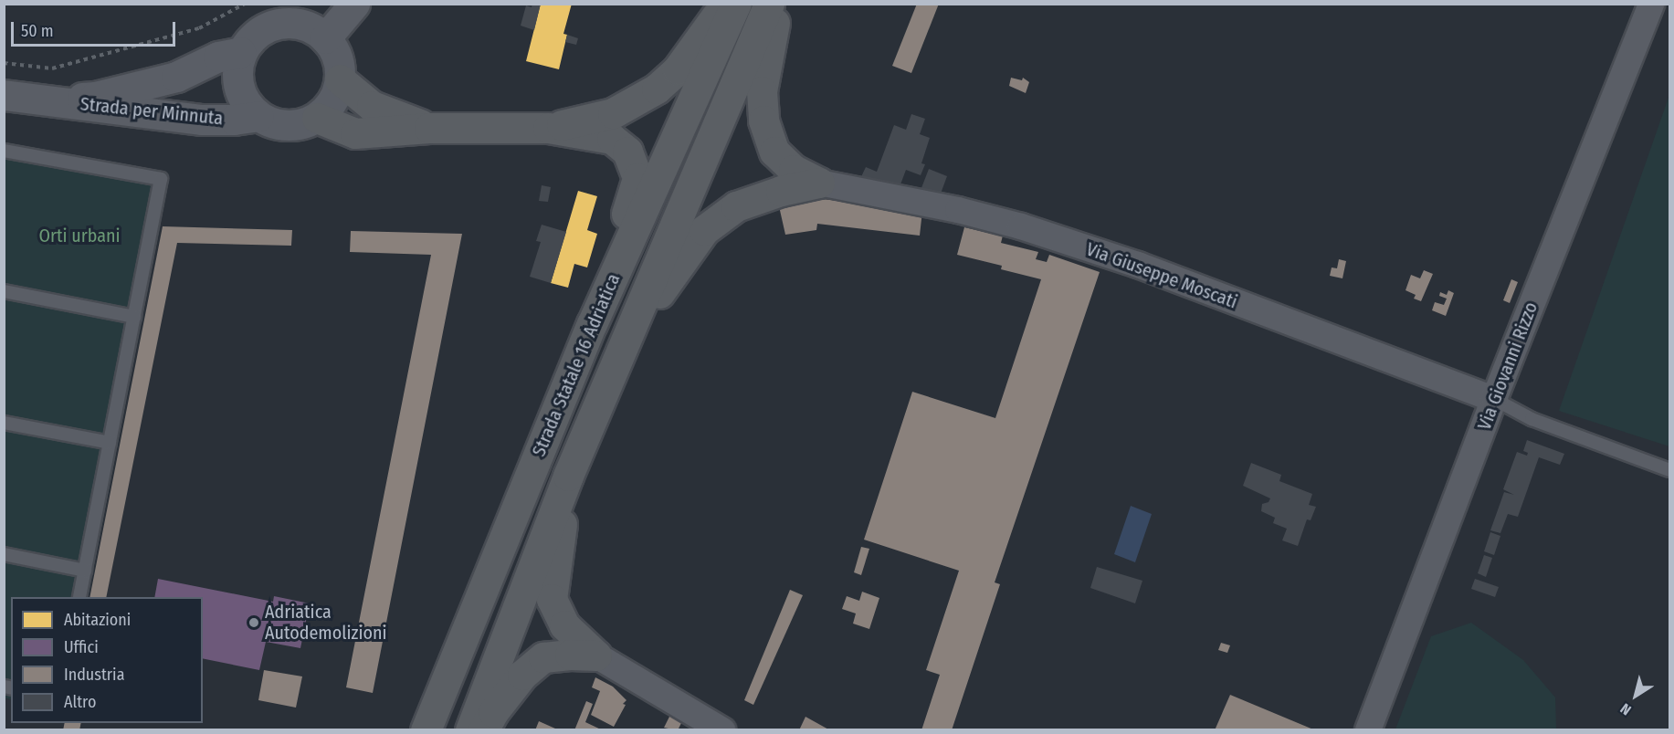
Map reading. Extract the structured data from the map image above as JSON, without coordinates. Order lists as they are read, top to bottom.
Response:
{
  "streets": {
    "highway": ["Strada Statale 16 Adriatica"],
    "street": ["Strada per Minnuta", "Via Giuseppe Moscati", "Via Giovanni Rizzo"]
  },
  "crossings": [
    ["Via Giuseppe Moscati", "Via Giovanni Rizzo"]
  ],
  "parks": ["Orti urbani"],
  "places": ["Adriatica Autodemolizioni"],
  "legend": [
    "Abitazioni",
    "Uffici",
    "Industria",
    "Altro"
  ],
  "scale_bar": "50 m",
  "north": "bottom left"
}
